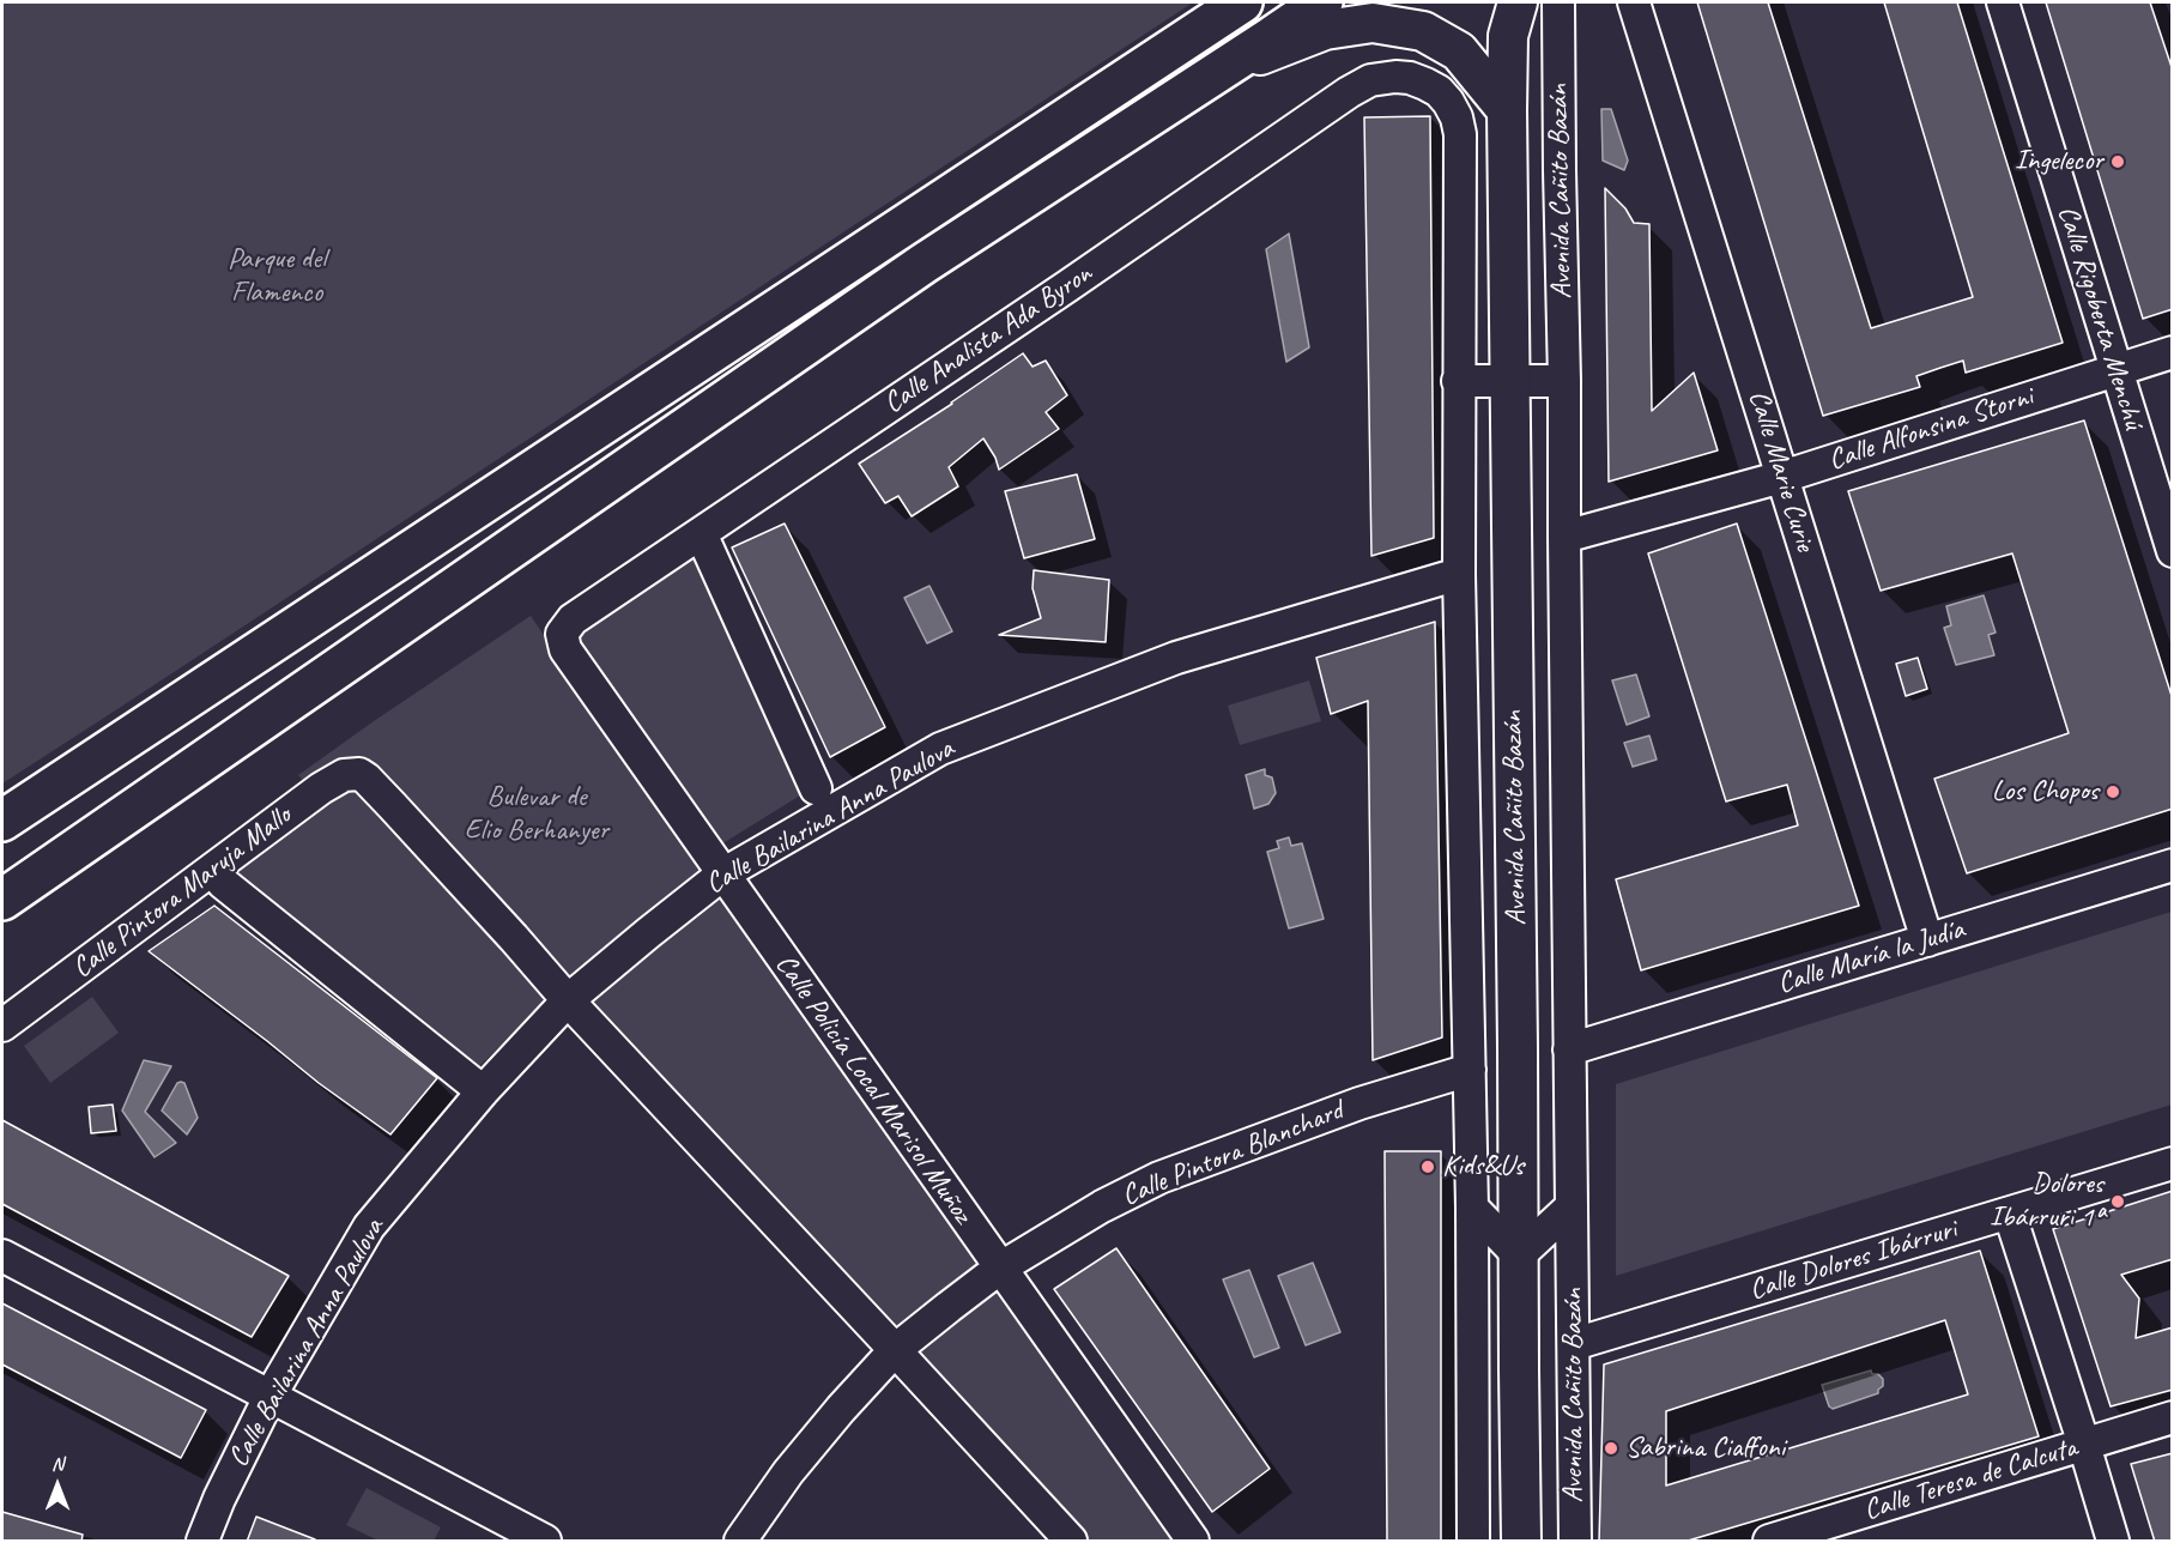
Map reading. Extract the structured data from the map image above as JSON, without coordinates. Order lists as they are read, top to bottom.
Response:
{
  "streets": {
    "main road": ["Avenida Cañito Bazán"],
    "street": [
      "Calle Rigoberta Menchú",
      "Calle Analista Ada Byron",
      "Calle Alfonsina Storni",
      "Calle Marie Curie",
      "Calle Bailarina Anna Paulova",
      "Calle Pintora Maruja Mallo",
      "Calle María la Judía",
      "Calle Policía Local Marisol Muñoz",
      "Calle Pintora Blanchard",
      "Calle Dolores Ibárruri",
      "Calle Teresa de Calcuta"
    ]
  },
  "crossings": [
    ["Avenida Cañito Bazán", "Calle Analista Ada Byron"],
    ["Avenida Cañito Bazán", "Calle Alfonsina Storni"],
    ["Avenida Cañito Bazán", "Calle Bailarina Anna Paulova"],
    ["Avenida Cañito Bazán", "Calle María la Judía"],
    ["Avenida Cañito Bazán", "Calle Pintora Blanchard"],
    ["Avenida Cañito Bazán", "Calle Dolores Ibárruri"],
    ["Calle Rigoberta Menchú", "Calle Alfonsina Storni"],
    ["Calle Analista Ada Byron", "Calle Policía Local Marisol Muñoz"],
    ["Calle Alfonsina Storni", "Calle Marie Curie"],
    ["Calle Marie Curie", "Calle María la Judía"],
    ["Calle Bailarina Anna Paulova", "Calle Pintora Maruja Mallo"],
    ["Calle Bailarina Anna Paulova", "Calle Policía Local Marisol Muñoz"],
    ["Calle Policía Local Marisol Muñoz", "Calle Pintora Blanchard"]
  ],
  "parks": ["Parque del Flamenco", "Bulevar de Elio Berhanyer"],
  "places": [
    "Ingelecor",
    "Los Chopos",
    "Kids&Us",
    "Dolores Ibárruri 1ª",
    "Sabrina Ciaffoni"
  ],
  "north": "top"
}
